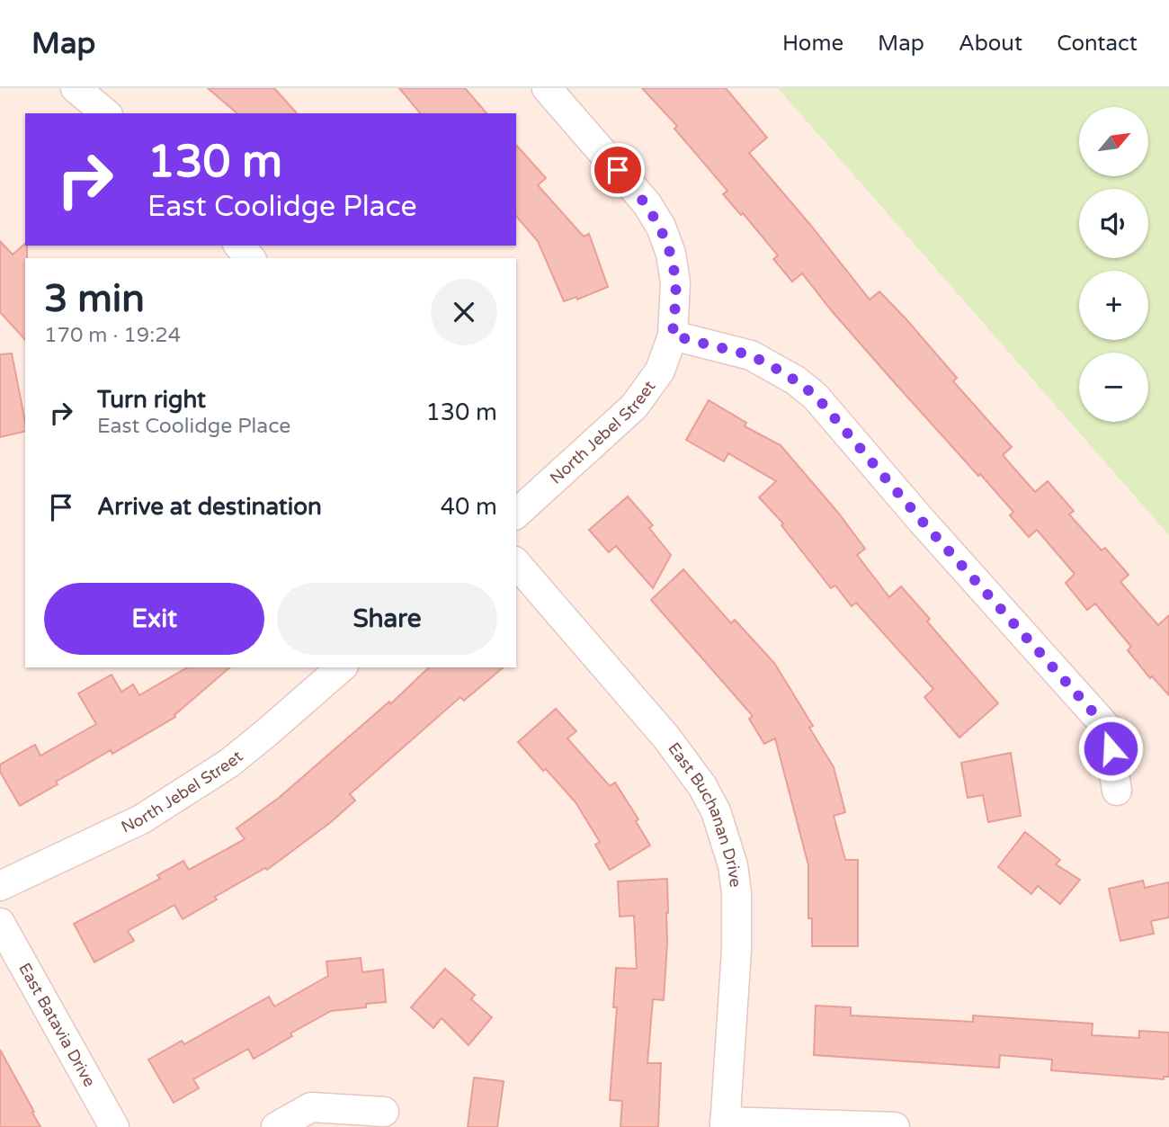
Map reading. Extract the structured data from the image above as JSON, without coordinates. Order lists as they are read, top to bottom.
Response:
{
  "streets": {
    "street": ["North Jebel Street", "East Buchanan Drive", "East Batavia Drive"]
  },
  "north": "top right",
  "page": {
    "header": "Map",
    "nav": [
      "Home",
      "Map",
      "About",
      "Contact"
    ],
    "map_buttons": ["+", "−"],
    "turn": ["130 m", "East Coolidge Place"],
    "heading": ["3 min", "170 m · 19:24"],
    "list": [
      {
        "name": "Turn right",
        "note": "East Coolidge Place",
        "value": "130 m"
      },
      {
        "name": "Arrive at destination",
        "value": "40 m"
      }
    ],
    "buttons": ["Exit", "Share"]
  }
}
